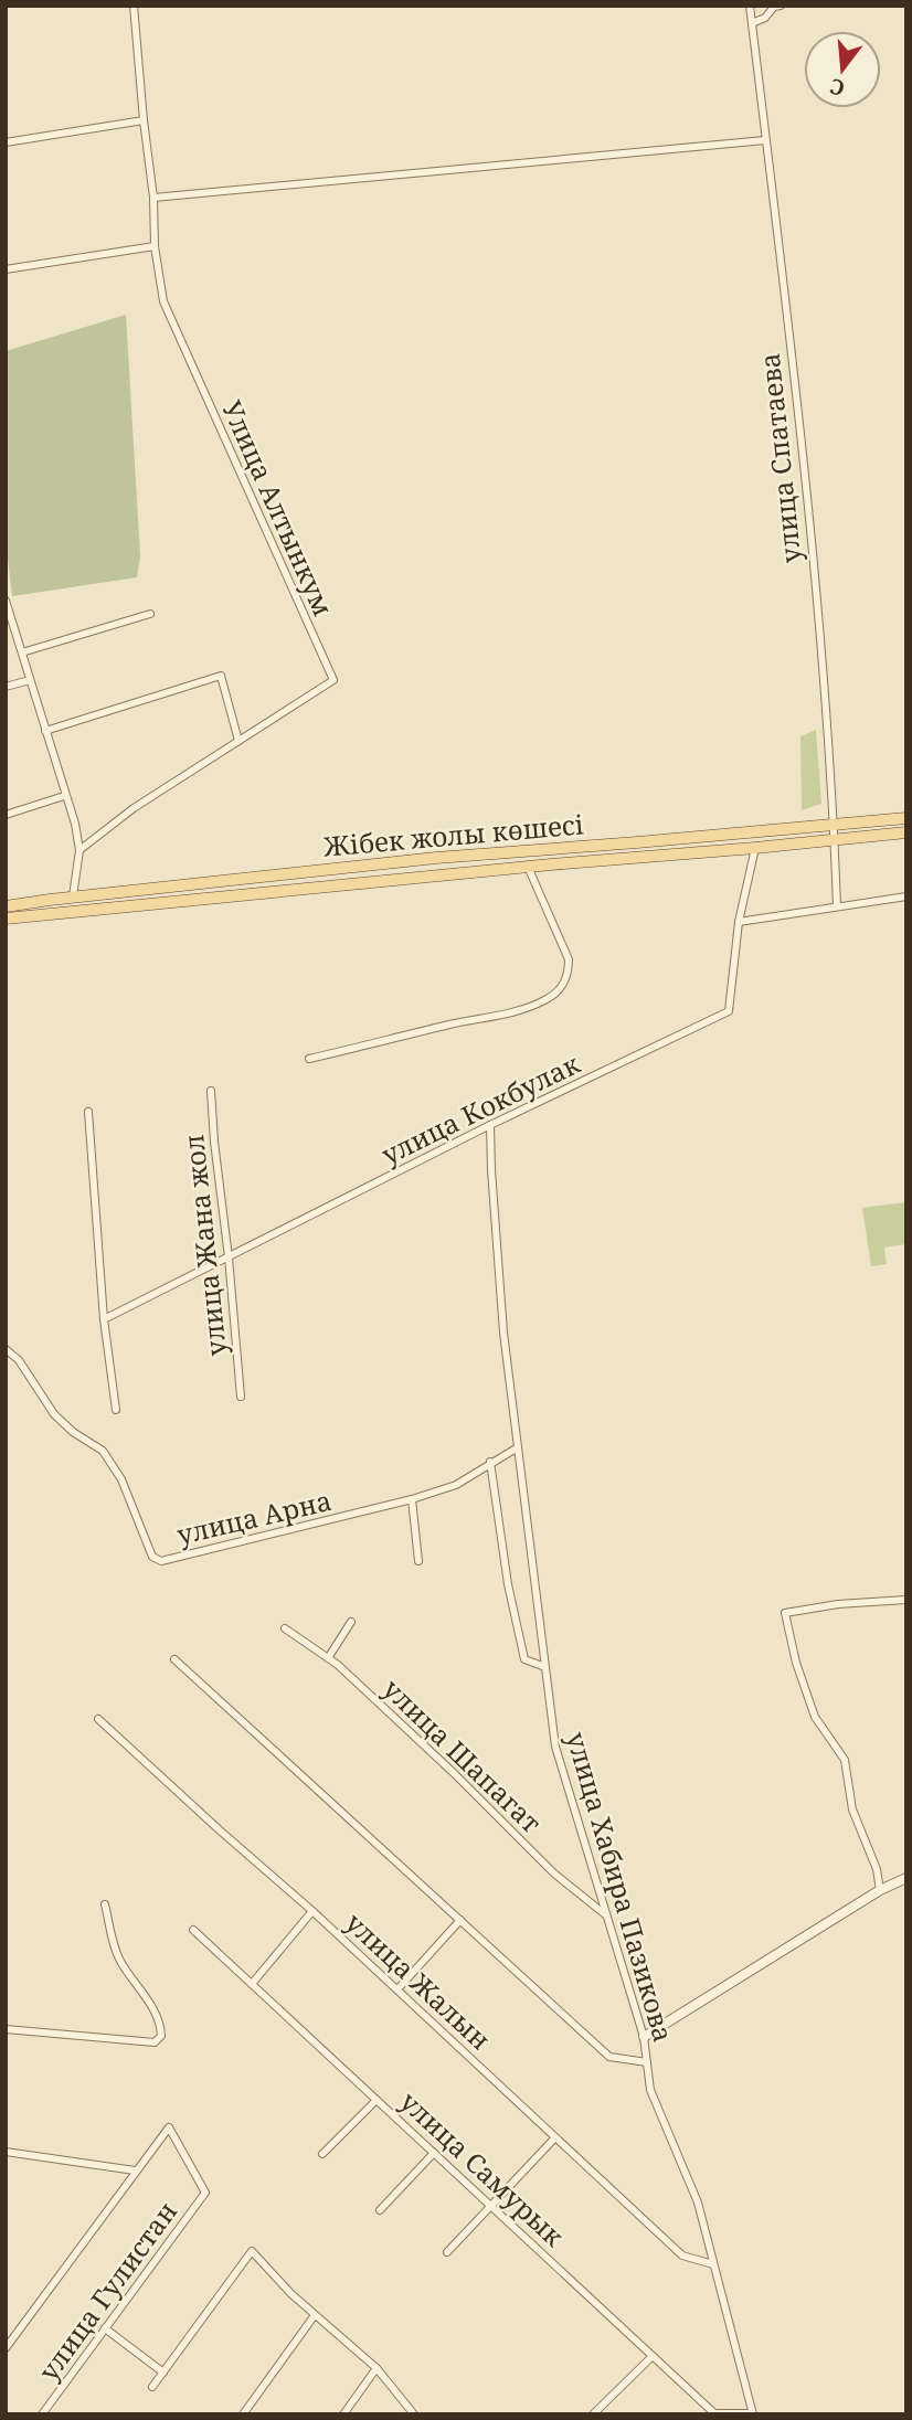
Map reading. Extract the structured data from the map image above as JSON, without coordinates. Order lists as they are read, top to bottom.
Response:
{
  "streets": {
    "main road": ["Жібек жолы көшесі"],
    "street": [
      "улица Спатаева",
      "Улица Алтынкум",
      "улица Кокбулак",
      "улица Жана жол",
      "улица Арна",
      "улица Шапагат",
      "улица Хабира Пазикова",
      "улица Жалын",
      "улица Самурык",
      "улица Гулистан"
    ]
  },
  "crossings": [
    ["улица Спатаева", "Жібек жолы көшесі"],
    ["Жібек жолы көшесі", "улица Кокбулак"],
    ["улица Кокбулак", "улица Жана жол"],
    ["улица Кокбулак", "улица Хабира Пазикова"],
    ["улица Арна", "улица Хабира Пазикова"],
    ["улица Шапагат", "улица Хабира Пазикова"],
    ["улица Хабира Пазикова", "улица Жалын"],
    ["улица Хабира Пазикова", "улица Самурык"]
  ],
  "north": "bottom"
}
